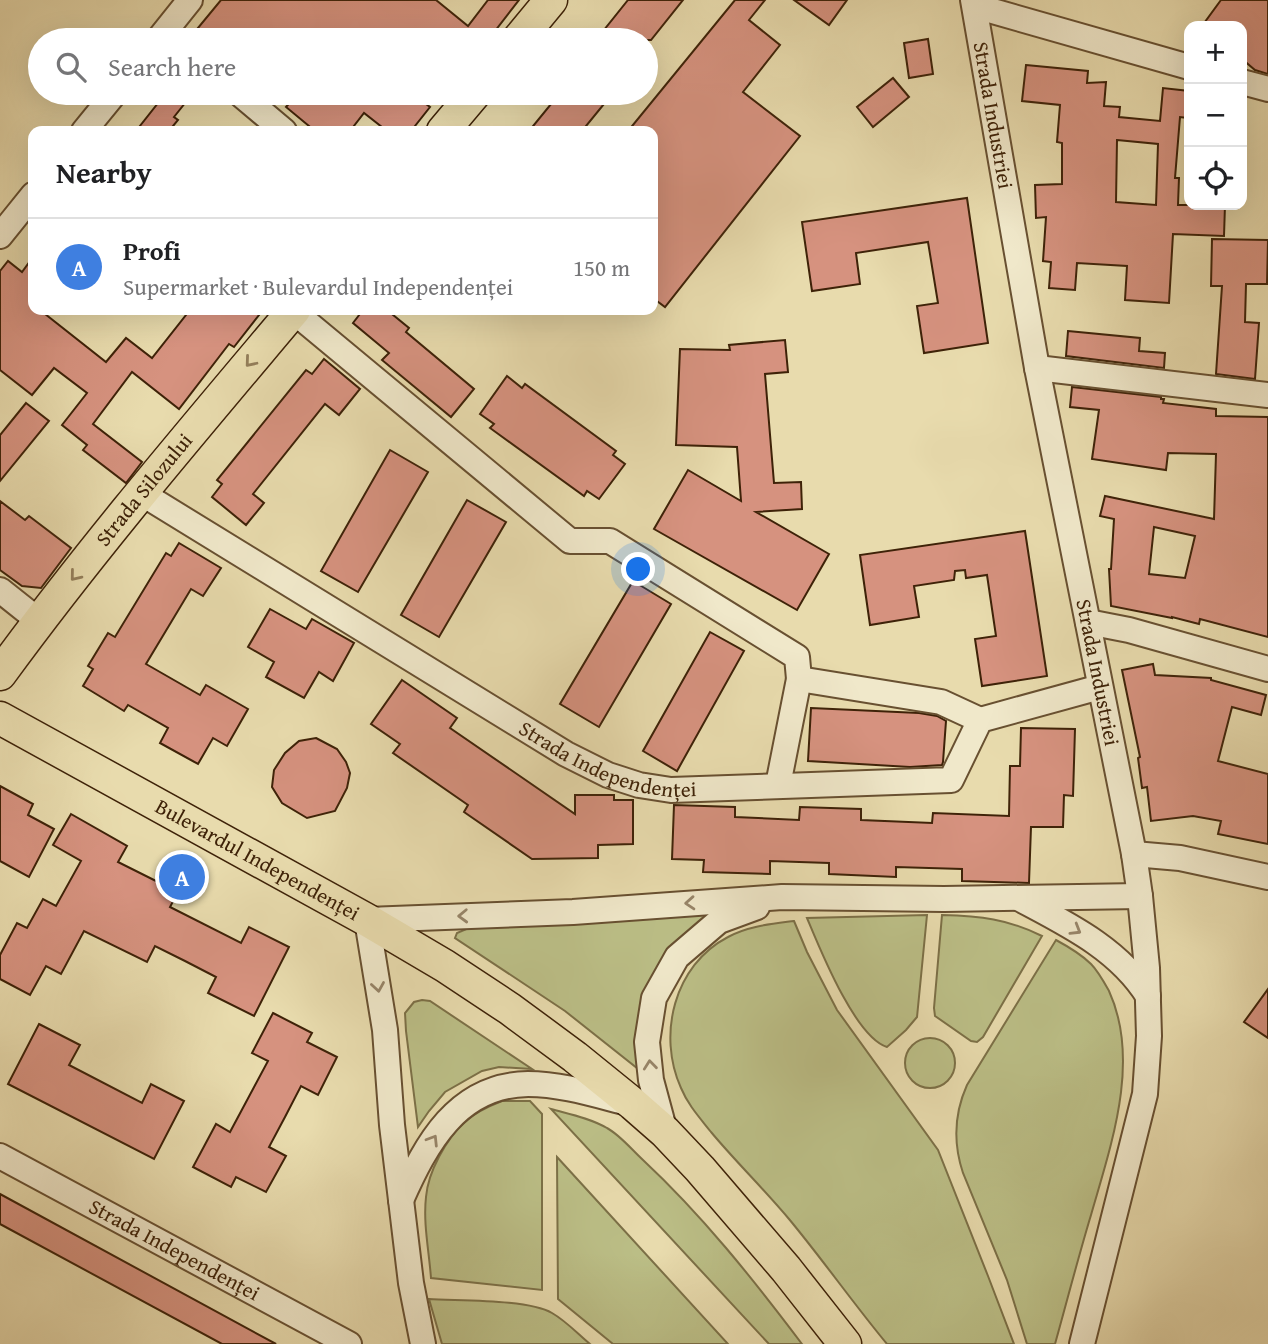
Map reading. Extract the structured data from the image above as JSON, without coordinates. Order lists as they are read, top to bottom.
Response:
{
  "streets": {
    "main road": ["Strada Silozului", "Bulevardul Independenței"],
    "street": ["Strada Industriei", "Strada Independenței"]
  },
  "crossings": [
    ["Strada Silozului", "Strada Independenței"]
  ],
  "one_way": ["Strada Silozului"],
  "page": {
    "map_buttons": ["+", "−"],
    "search": "Search here",
    "heading": "Nearby",
    "list": [
      {
        "mark": "A",
        "name": "Profi",
        "note": "Supermarket · Bulevardul Independenței",
        "value": "150 m"
      }
    ],
    "pins": "A"
  }
}
